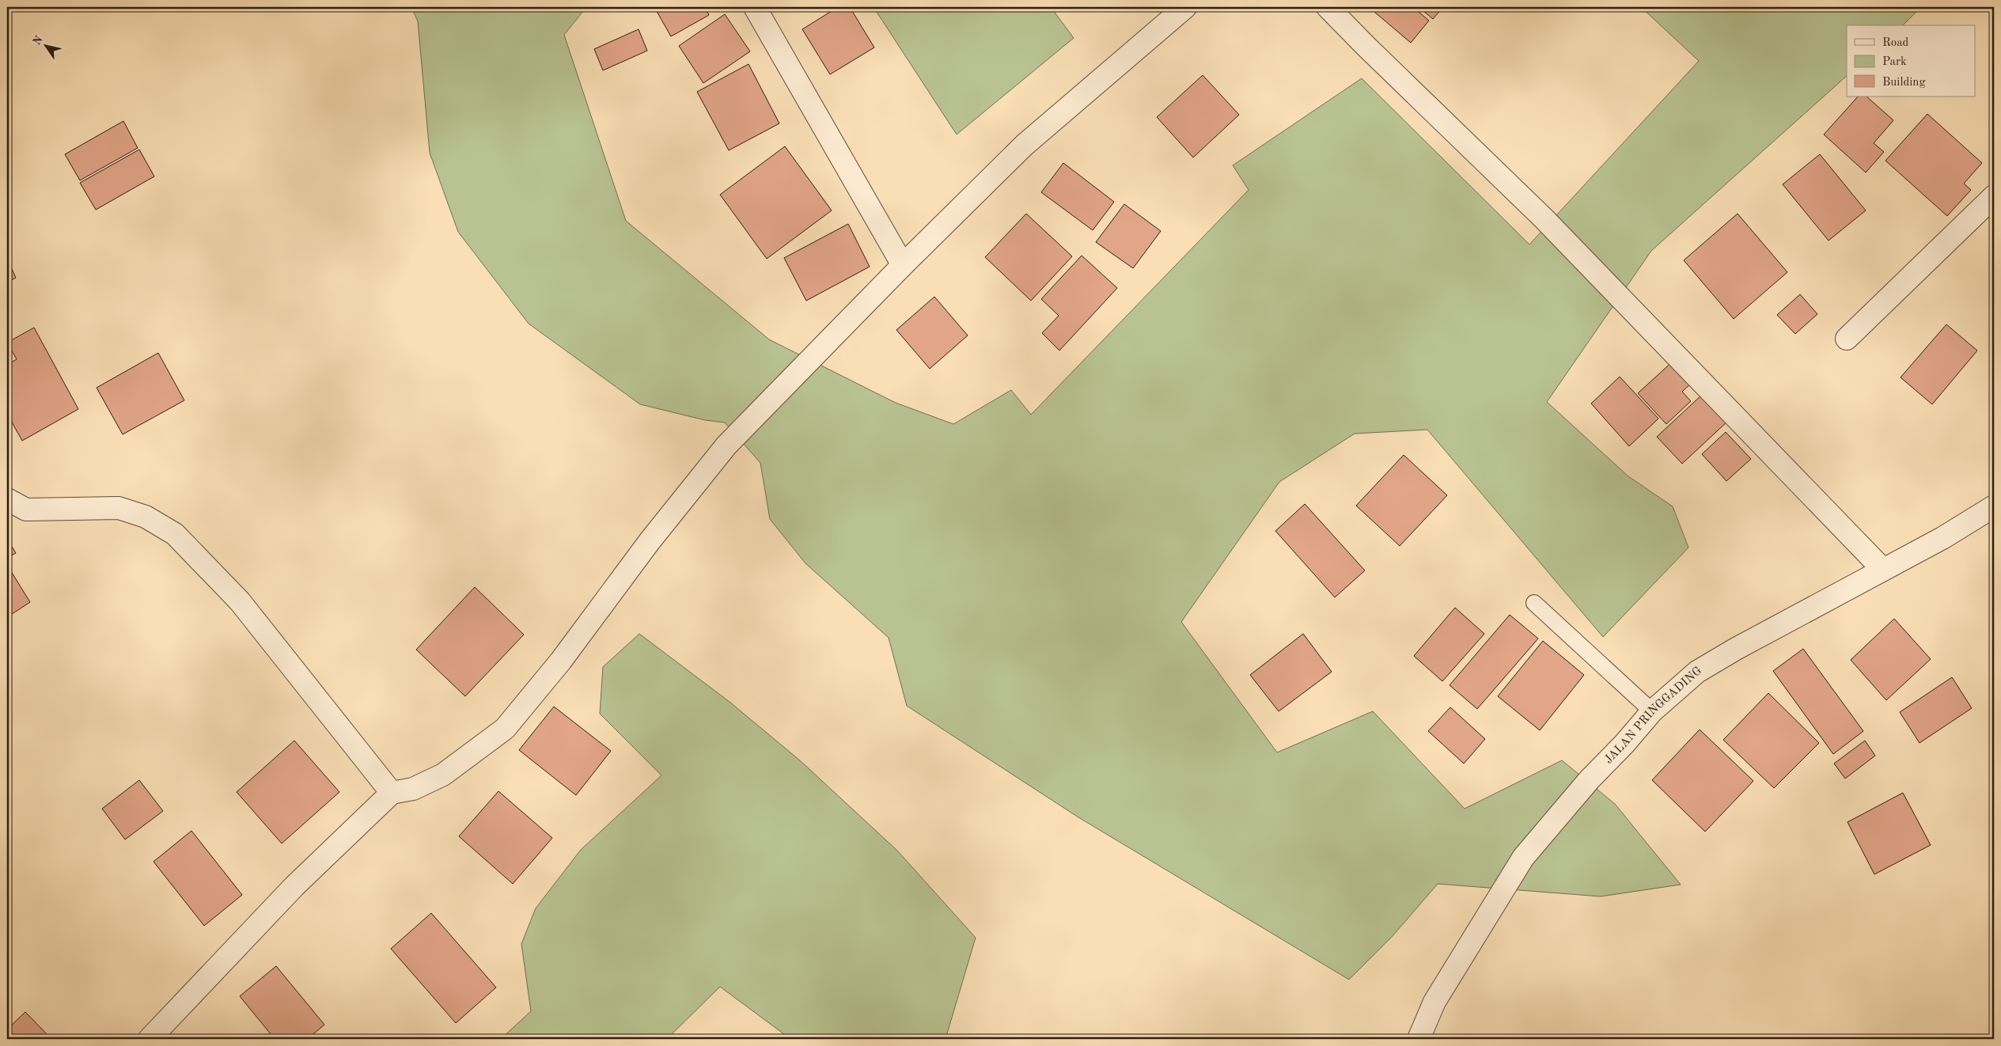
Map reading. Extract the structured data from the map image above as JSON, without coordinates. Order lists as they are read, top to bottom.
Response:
{
  "streets": {
    "street": ["JALAN PRINGGADING"]
  },
  "legend": ["Road", "Park", "Building"],
  "north": "top left"
}
